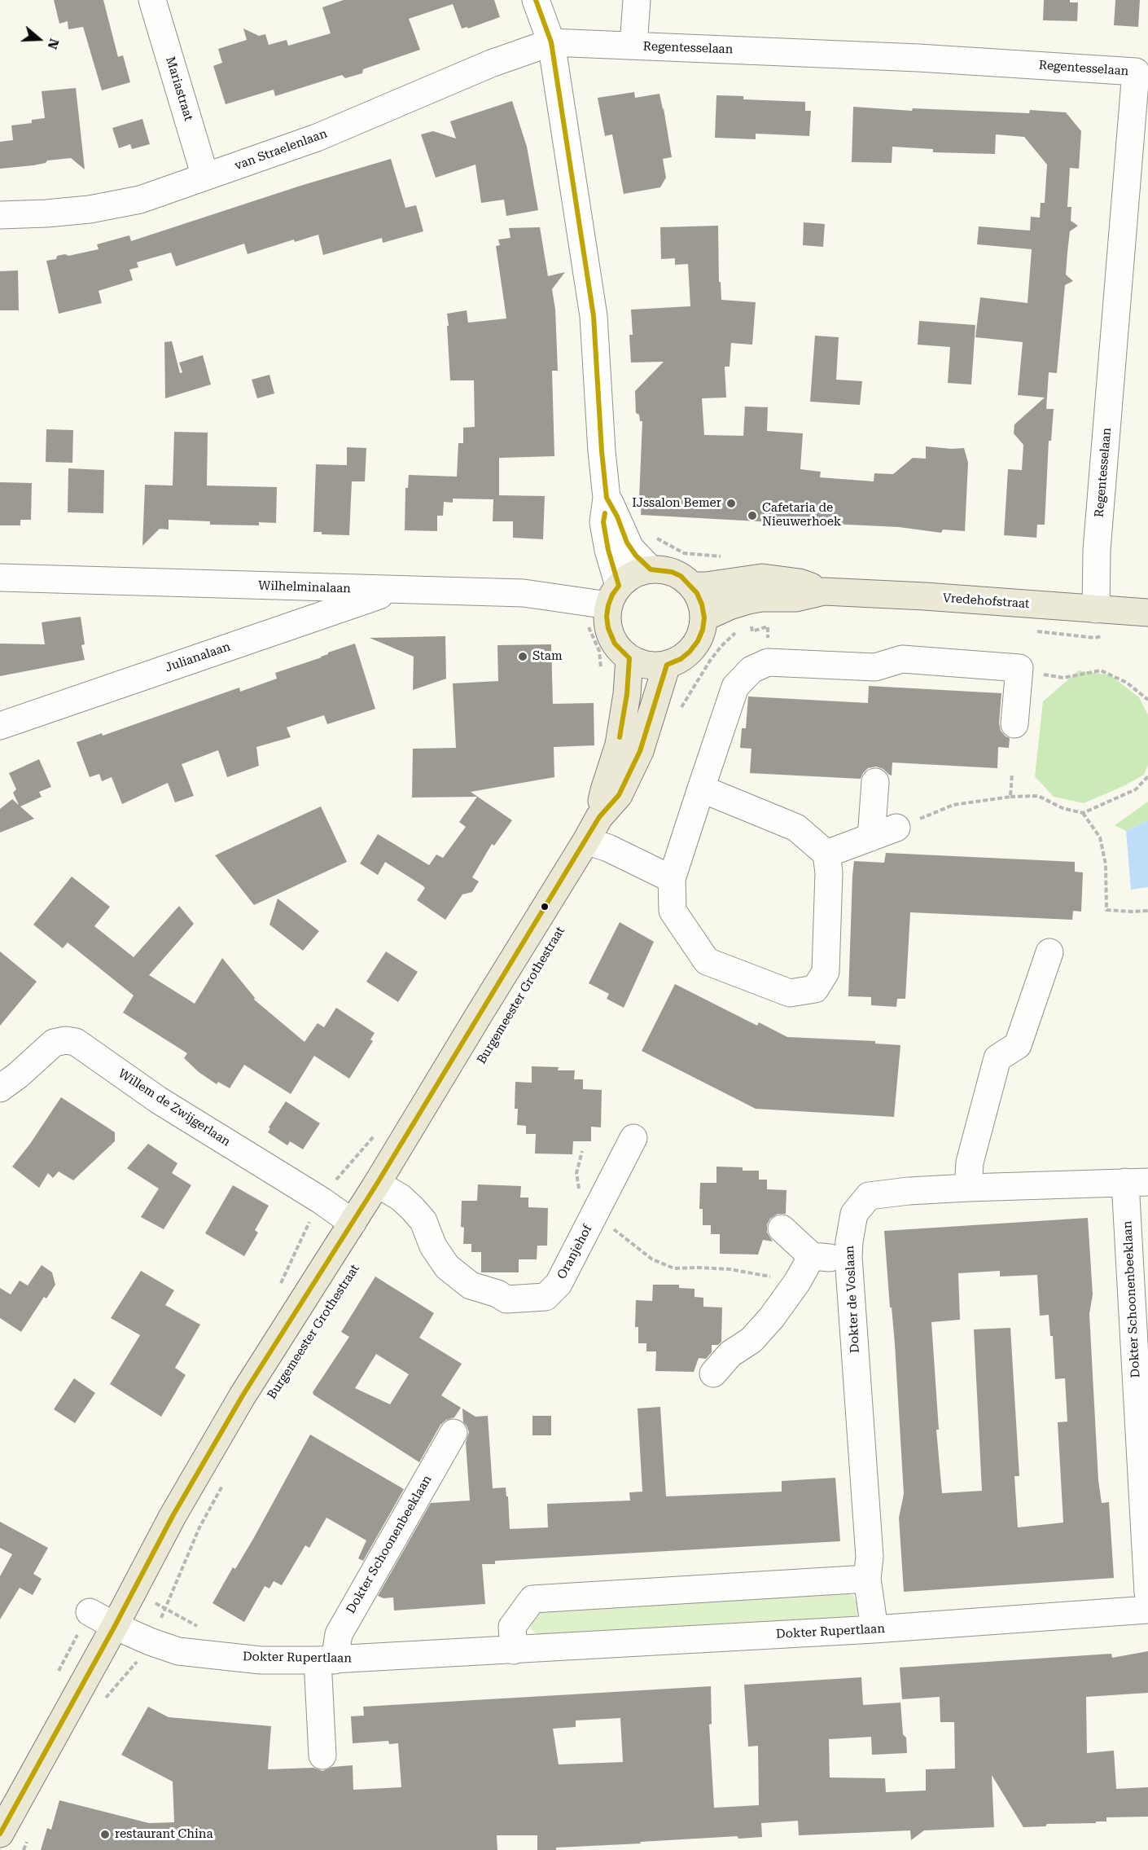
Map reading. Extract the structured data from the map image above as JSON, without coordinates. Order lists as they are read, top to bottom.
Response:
{
  "streets": {
    "main road": ["Vredehofstraat", "Burgemeester Grothestraat"],
    "street": [
      "Regentesselaan",
      "Mariastraat",
      "van Straelenlaan",
      "Wilhelminalaan",
      "Julianalaan",
      "Willem de Zwijgerlaan",
      "Oranjehof",
      "Dokter de Voslaan",
      "Dokter Schoonenbeeklaan",
      "Dokter Rupertlaan"
    ]
  },
  "crossings": [
    ["Regentesselaan", "van Straelenlaan"],
    ["Regentesselaan", "Vredehofstraat"],
    ["Mariastraat", "van Straelenlaan"],
    ["Wilhelminalaan", "Vredehofstraat"],
    ["Wilhelminalaan", "Julianalaan"],
    ["Burgemeester Grothestraat", "Willem de Zwijgerlaan"],
    ["Burgemeester Grothestraat", "Oranjehof"],
    ["Burgemeester Grothestraat", "Dokter Rupertlaan"],
    ["Dokter de Voslaan", "Dokter Schoonenbeeklaan"],
    ["Dokter de Voslaan", "Dokter Rupertlaan"],
    ["Dokter Schoonenbeeklaan", "Dokter Rupertlaan"]
  ],
  "places": [
    "IJssalon Bemer",
    "Cafetaria de Nieuwerhoek",
    "Stam",
    "restaurant China"
  ],
  "north": "right"
}
